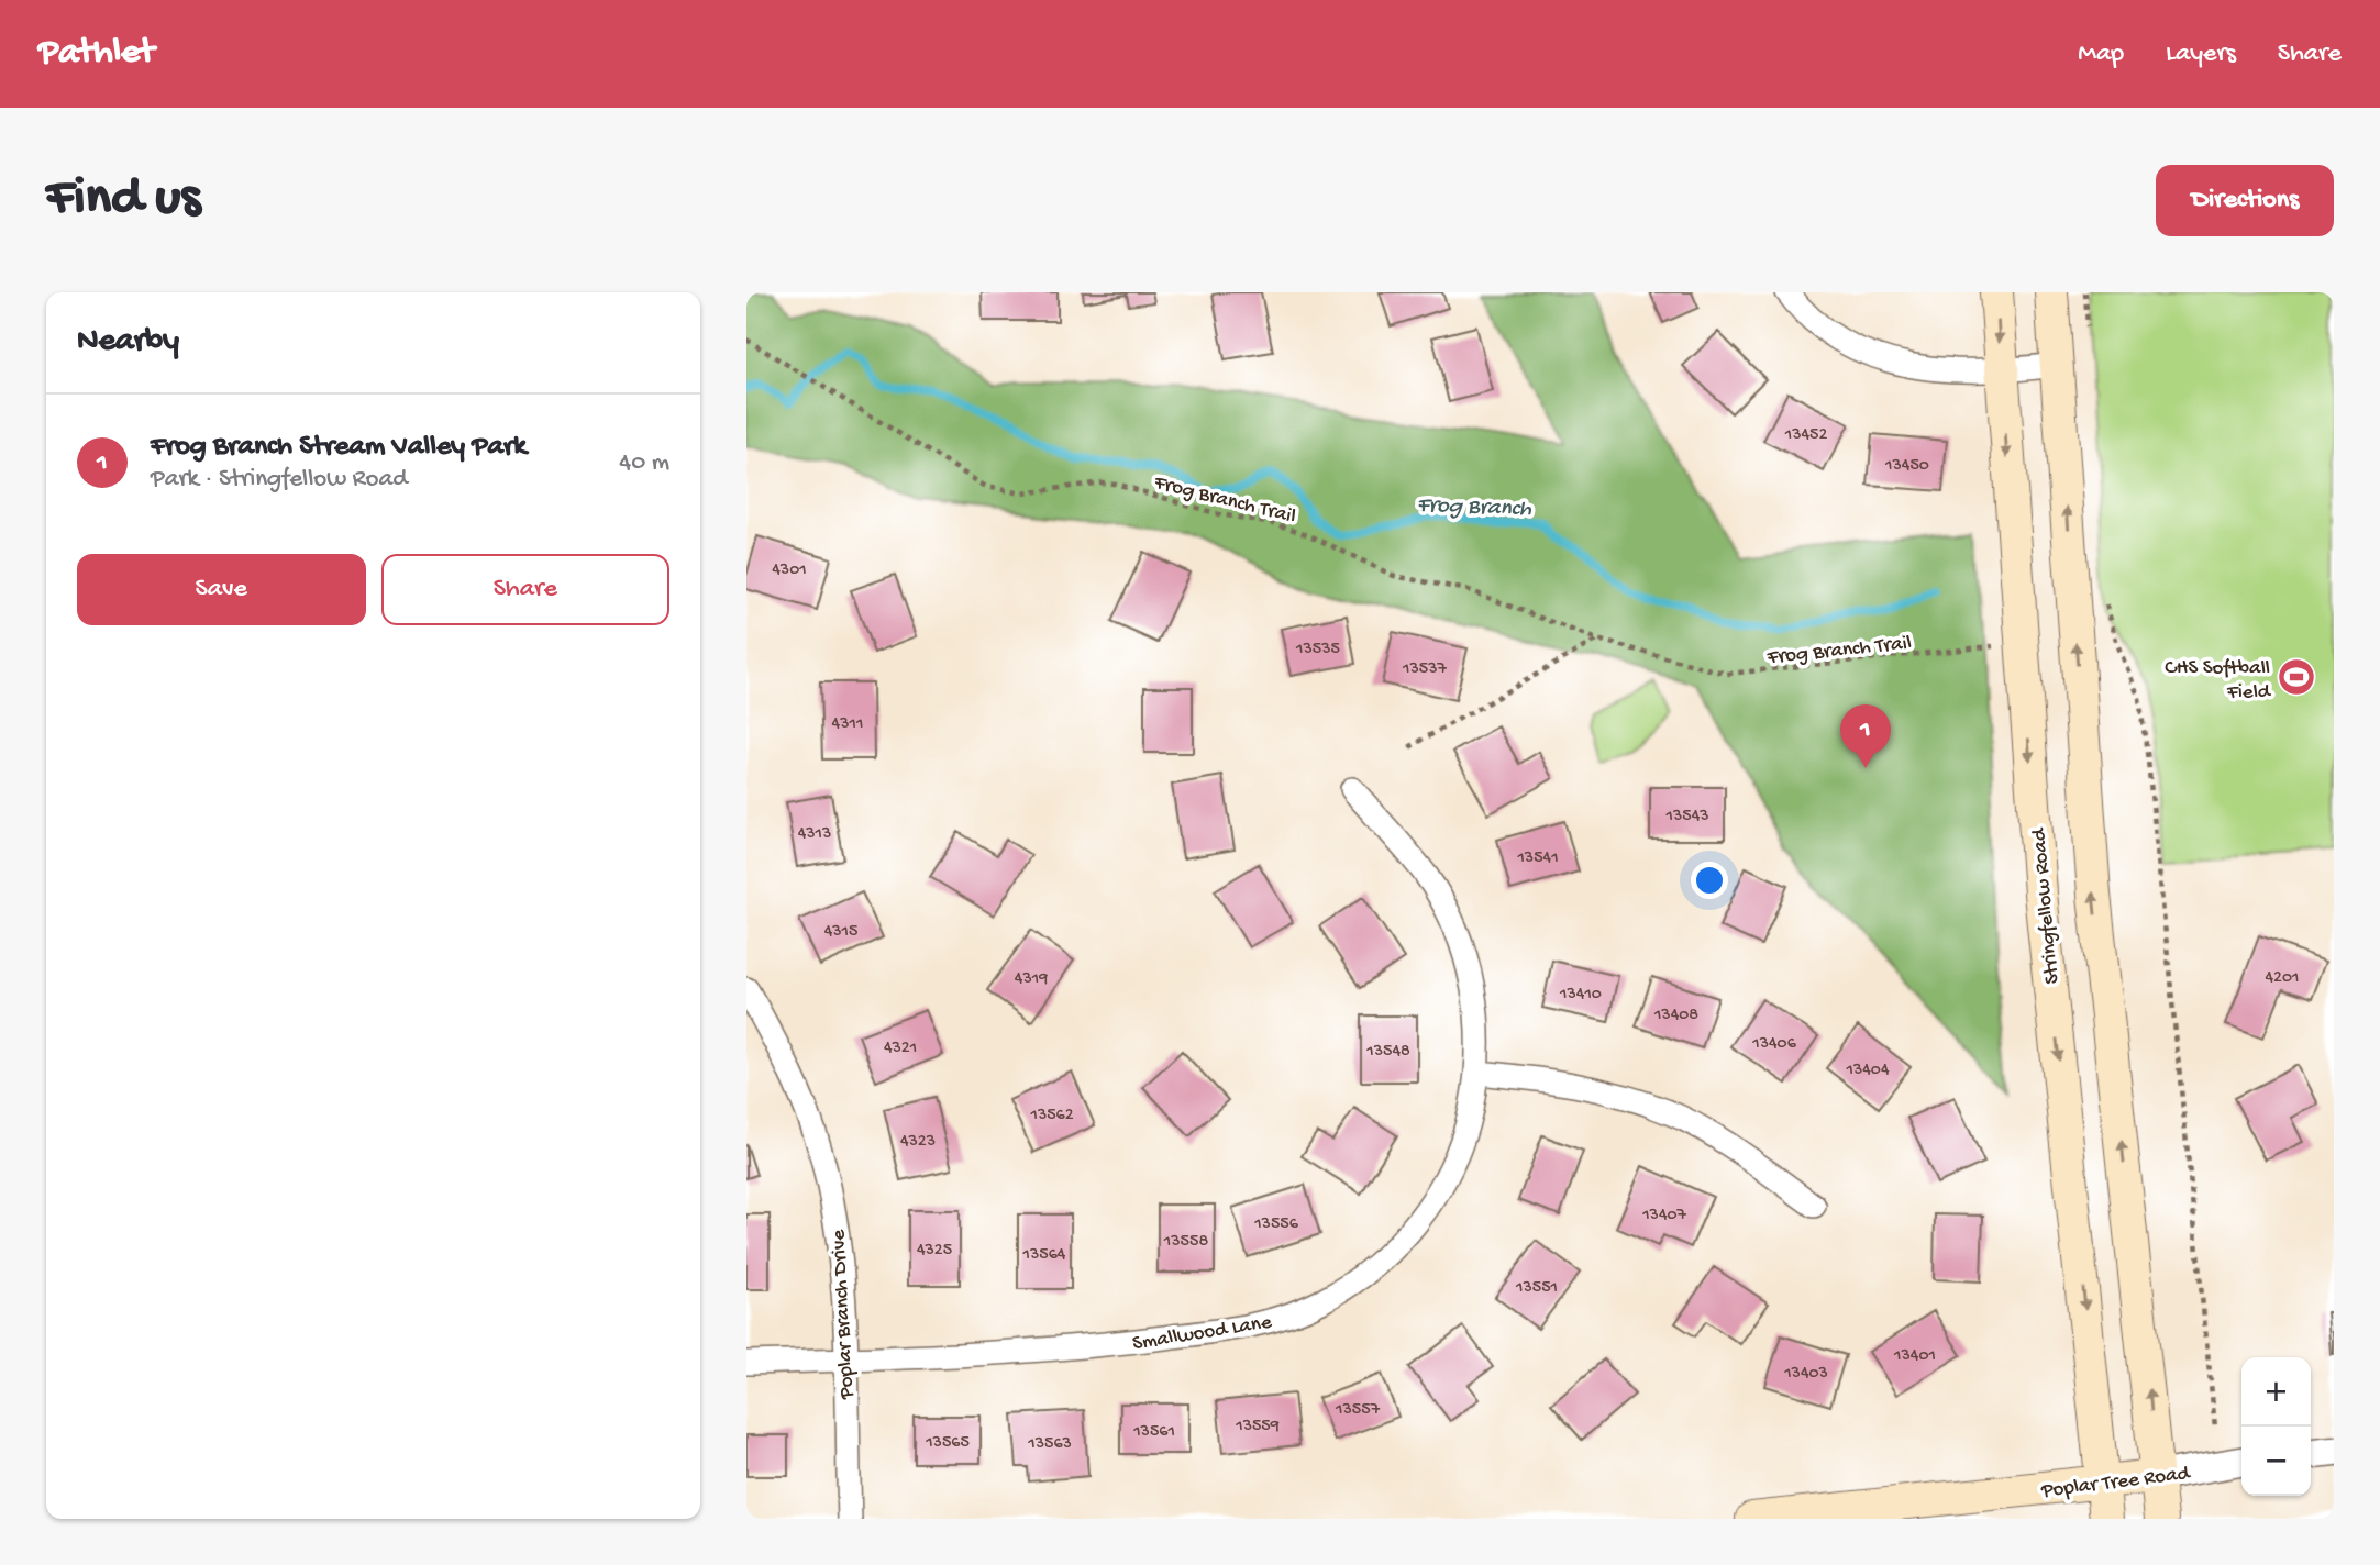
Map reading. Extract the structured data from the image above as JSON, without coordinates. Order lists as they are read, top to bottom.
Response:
{
  "streets": {
    "main road": ["Stringfellow Road", "Poplar Tree Road"],
    "street": ["Poplar Branch Drive", "Smallwood Lane"],
    "path": ["Frog Branch Trail"]
  },
  "crossings": [
    ["Stringfellow Road", "Poplar Tree Road"],
    ["Poplar Branch Drive", "Smallwood Lane"]
  ],
  "water": ["Frog Branch"],
  "places": {
    "sports": ["CHS Softball Field"]
  },
  "house_numbers": [
    "13452",
    "13450",
    "4301",
    "13535",
    "13537",
    "4311",
    "13543",
    "4313",
    "13541",
    "4315",
    "4201",
    "4319",
    "13410",
    "13408",
    "13406",
    "4321",
    "13548",
    "13404",
    "13562",
    "4323",
    "13407",
    "13556",
    "13558",
    "4325",
    "13564",
    "13551",
    "13401",
    "13403",
    "13557",
    "13559",
    "13561",
    "13565",
    "13563"
  ],
  "page": {
    "header": "Pathlet",
    "nav": ["Map", "Layers", "Share"],
    "buttons": [
      "Directions",
      ["Save", "Share"]
    ],
    "title": "Find us",
    "heading": "Nearby",
    "list": [
      {
        "mark": "1",
        "name": "Frog Branch Stream Valley Park",
        "note": "Park · Stringfellow Road",
        "value": "40 m"
      }
    ],
    "pins": "1",
    "map_buttons": ["+", "−"]
  }
}
